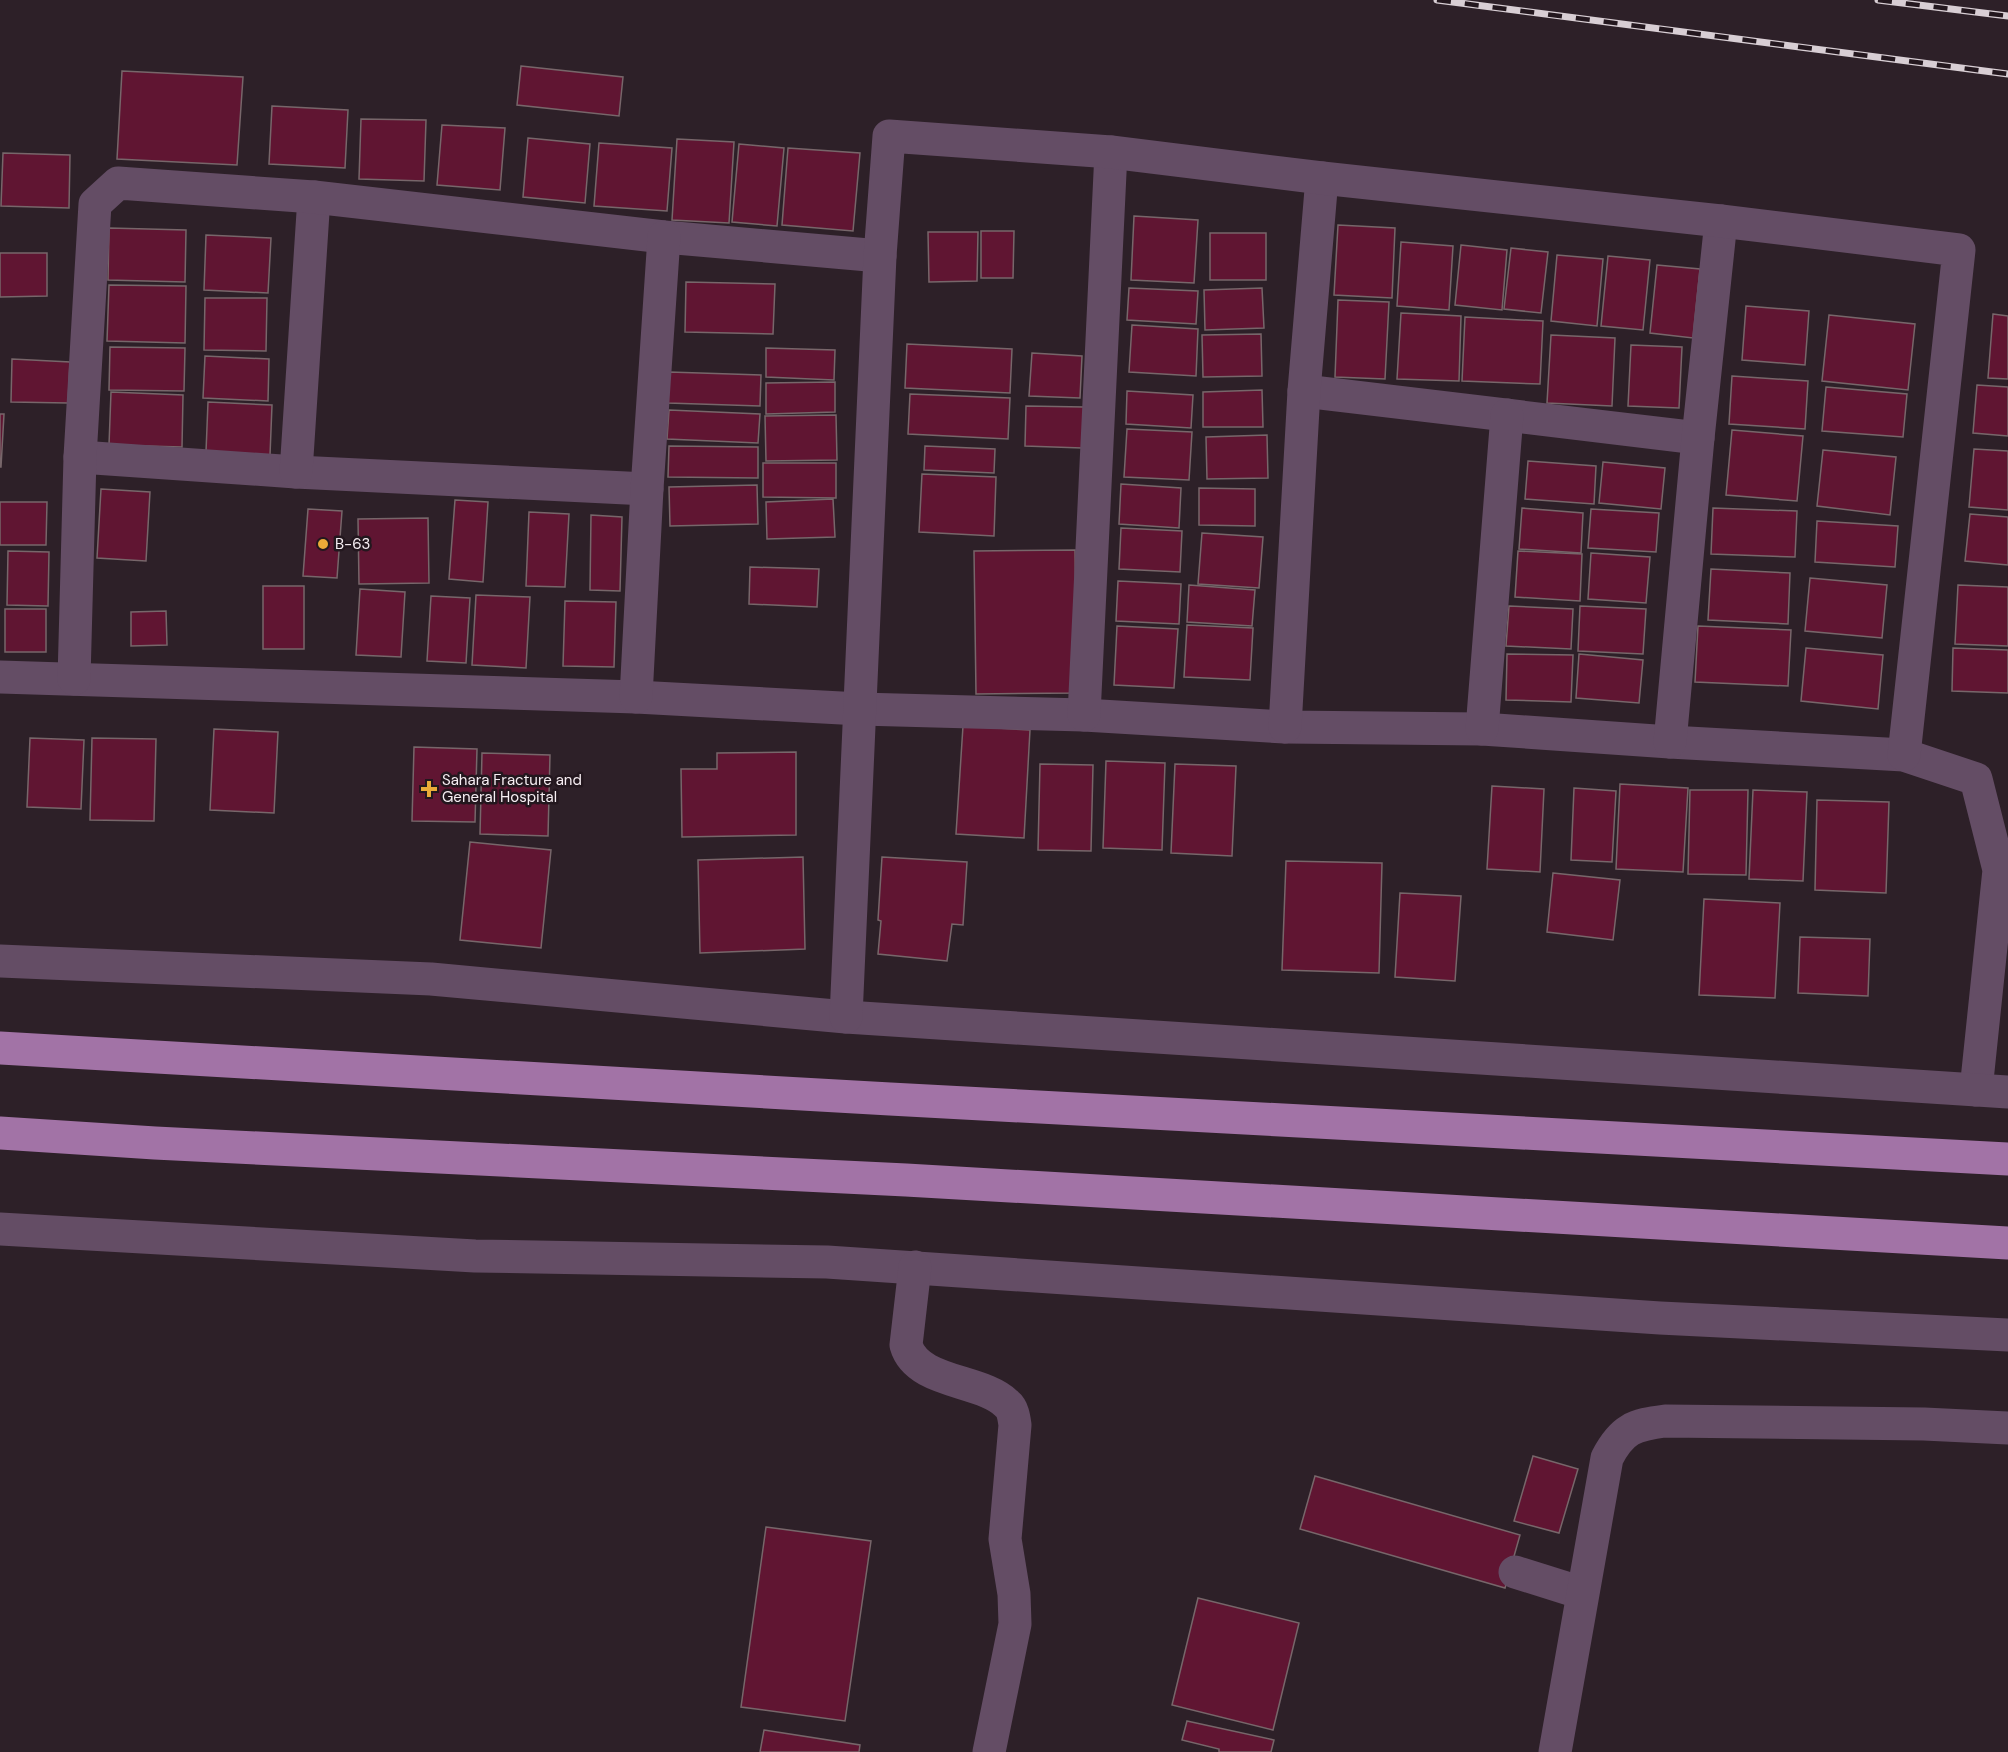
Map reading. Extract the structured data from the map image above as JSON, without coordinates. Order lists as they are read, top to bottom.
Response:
{
  "places": {
    "other": ["B-63"],
    "health": ["Sahara Fracture and General Hospital"]
  }
}
